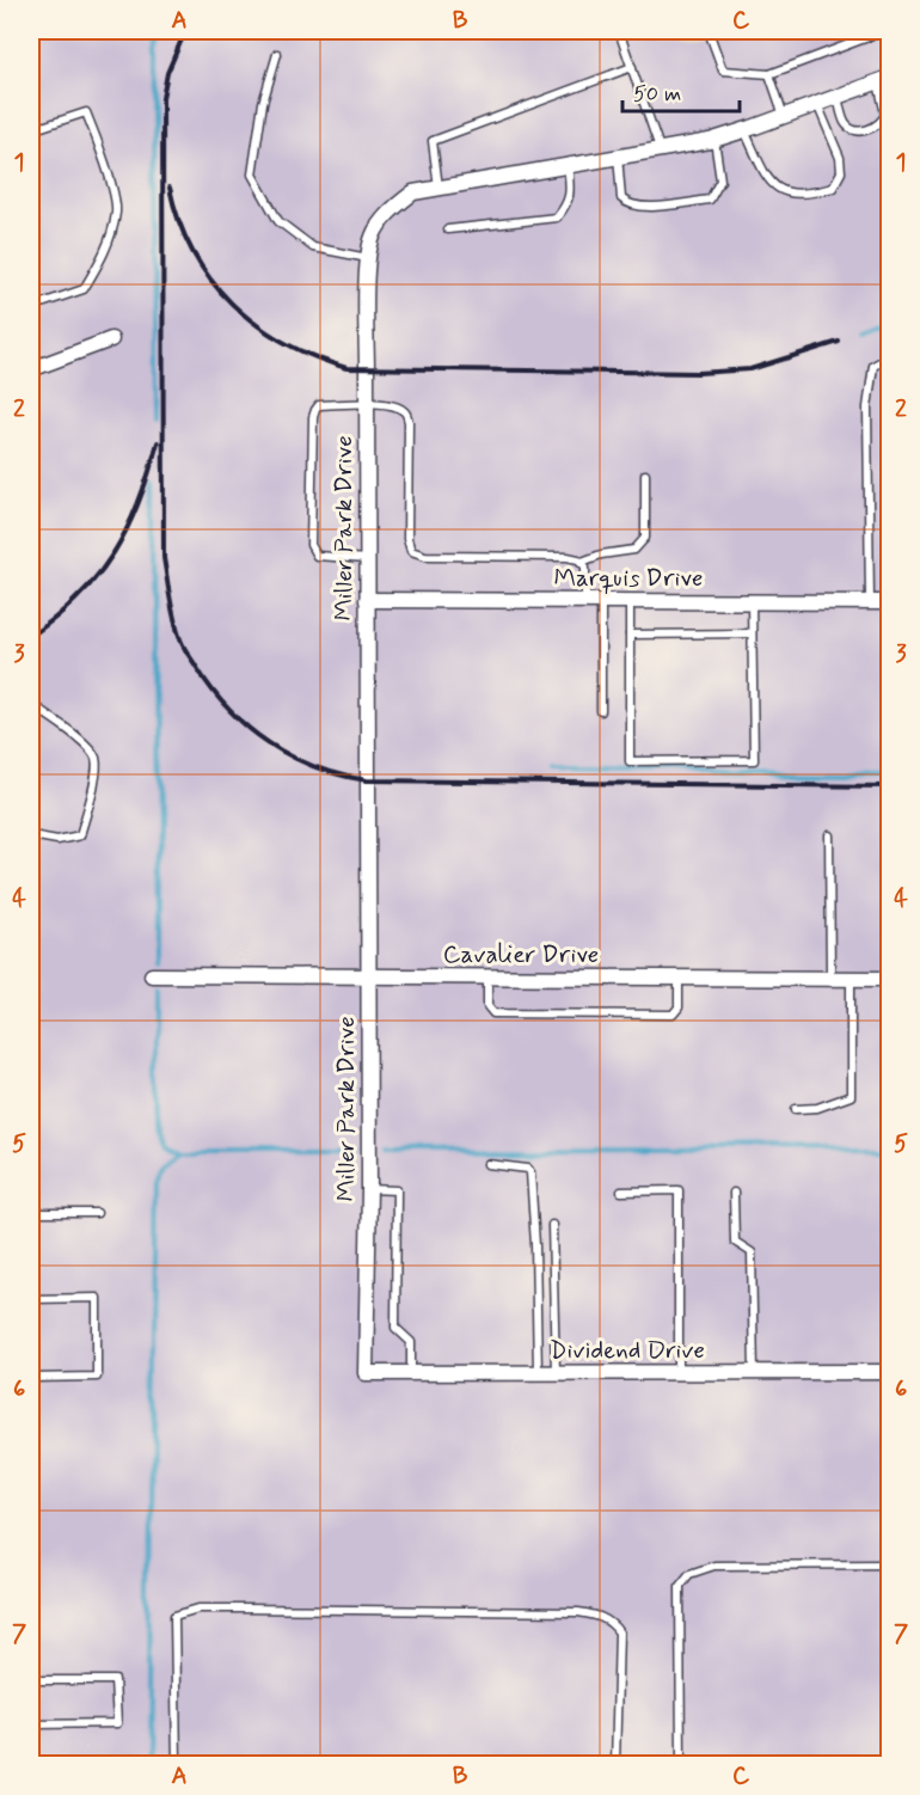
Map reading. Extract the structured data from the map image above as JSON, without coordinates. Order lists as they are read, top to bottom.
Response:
{
  "streets": {
    "street": [
      "Miller Park Drive",
      "Marquis Drive",
      "Cavalier Drive",
      "Dividend Drive"
    ]
  },
  "crossings": [
    ["Miller Park Drive", "Marquis Drive"],
    ["Miller Park Drive", "Cavalier Drive"],
    ["Miller Park Drive", "Dividend Drive"]
  ],
  "scale_bar": "50 m",
  "grid": {
    "columns": ["A", "B", "C"],
    "rows": [
      "1",
      "2",
      "3",
      "4",
      "5",
      "6",
      "7"
    ]
  }
}
